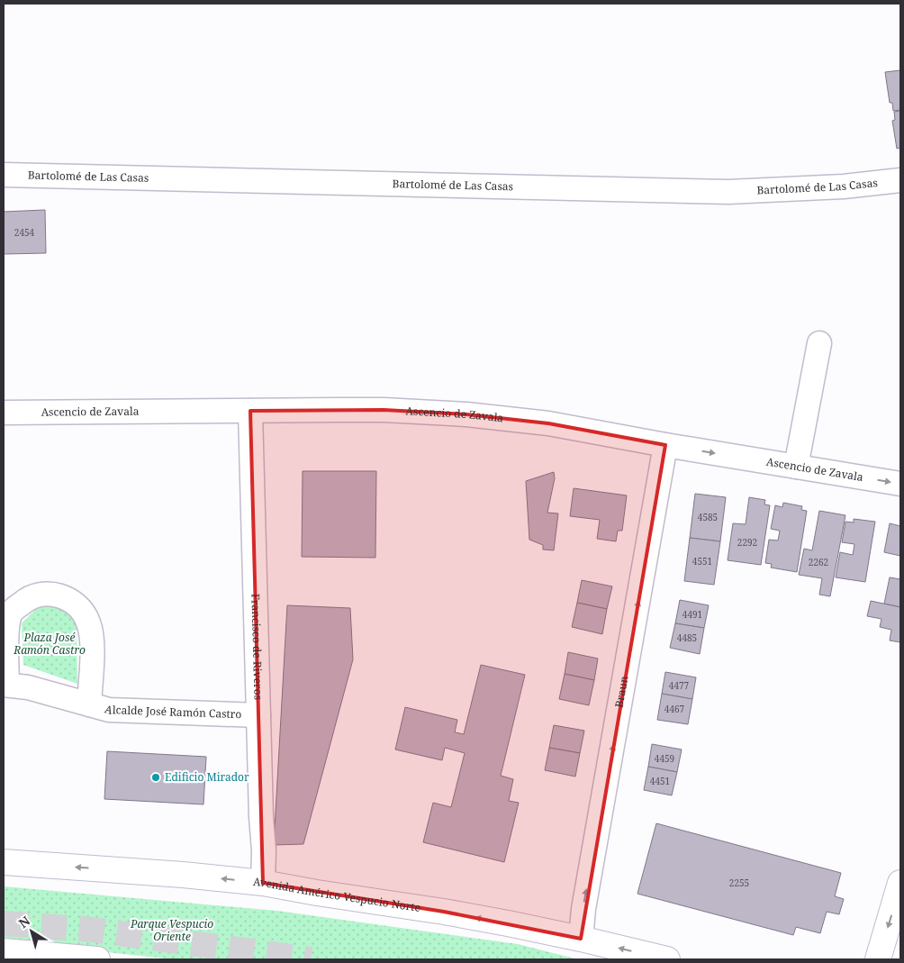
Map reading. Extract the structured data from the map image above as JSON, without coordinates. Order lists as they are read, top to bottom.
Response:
{
  "streets": {
    "main road": ["Avenida Américo Vespucio Norte"],
    "street": [
      "Bartolomé de Las Casas",
      "Ascencio de Zavala",
      "Francisco de Riveros",
      "Braun",
      "Alcalde José Ramón Castro"
    ]
  },
  "crossings": [
    ["Ascencio de Zavala", "Francisco de Riveros"],
    ["Ascencio de Zavala", "Braun"],
    ["Francisco de Riveros", "Alcalde José Ramón Castro"],
    ["Francisco de Riveros", "Avenida Américo Vespucio Norte"],
    ["Braun", "Avenida Américo Vespucio Norte"]
  ],
  "one_way": ["Braun", "Avenida Américo Vespucio Norte"],
  "parks": ["Plaza José Ramón Castro", "Parque Vespucio Oriente"],
  "places": ["Edificio Mirador"],
  "house_numbers": [
    "2454",
    "4585",
    "2292",
    "4551",
    "2262",
    "4491",
    "4485",
    "4477",
    "4467",
    "4459",
    "4451",
    "2255"
  ],
  "north": "top left"
}
